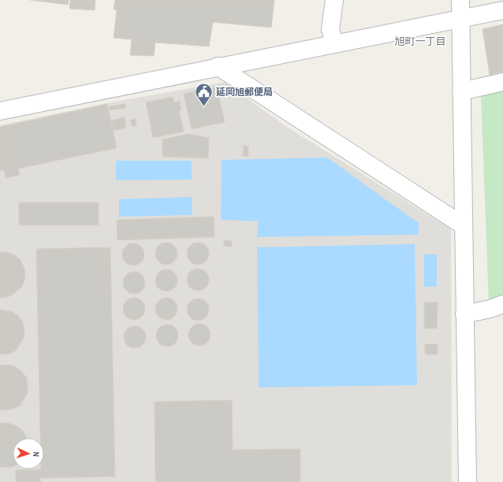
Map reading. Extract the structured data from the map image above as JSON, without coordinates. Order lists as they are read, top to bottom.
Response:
{
  "districts": ["旭町一丁目"],
  "places": {
    "public building": ["延岡旭郵便局"]
  },
  "north": "right"
}
